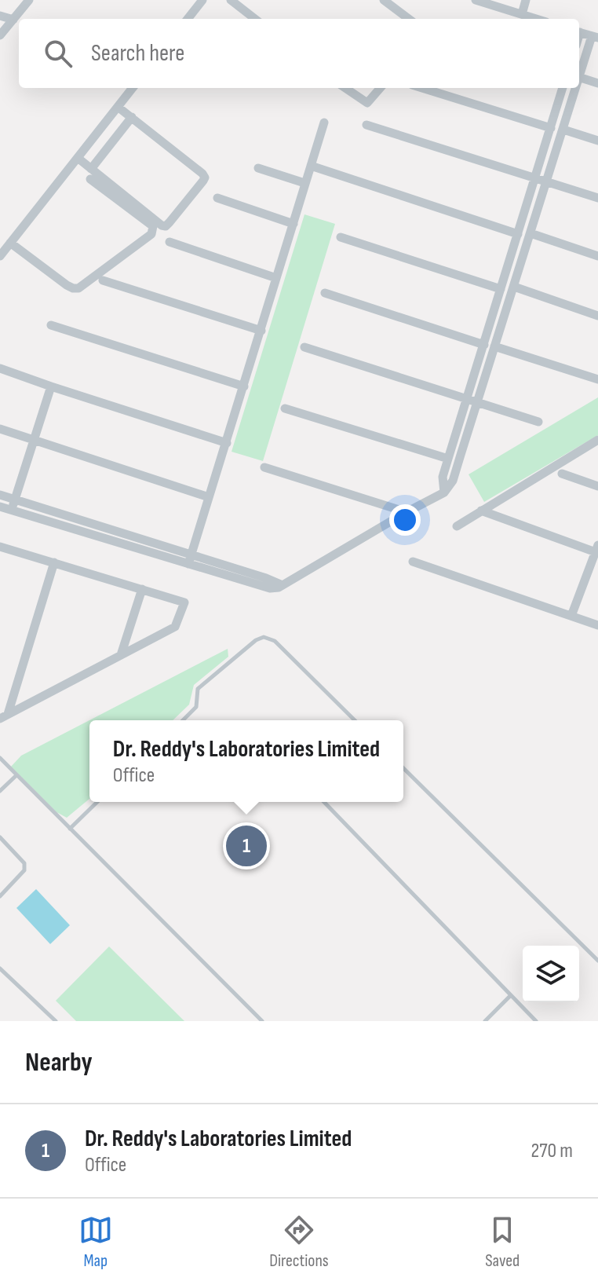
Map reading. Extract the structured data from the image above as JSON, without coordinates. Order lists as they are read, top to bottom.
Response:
{
  "page": {
    "search": "Search here",
    "popup": ["Dr. Reddy's Laboratories Limited", "Office"],
    "pins": "1",
    "heading": "Nearby",
    "list": [
      {
        "mark": "1",
        "name": "Dr. Reddy's Laboratories Limited",
        "note": "Office",
        "value": "270 m"
      }
    ],
    "nav": ["Map", "Directions", "Saved"]
  }
}
